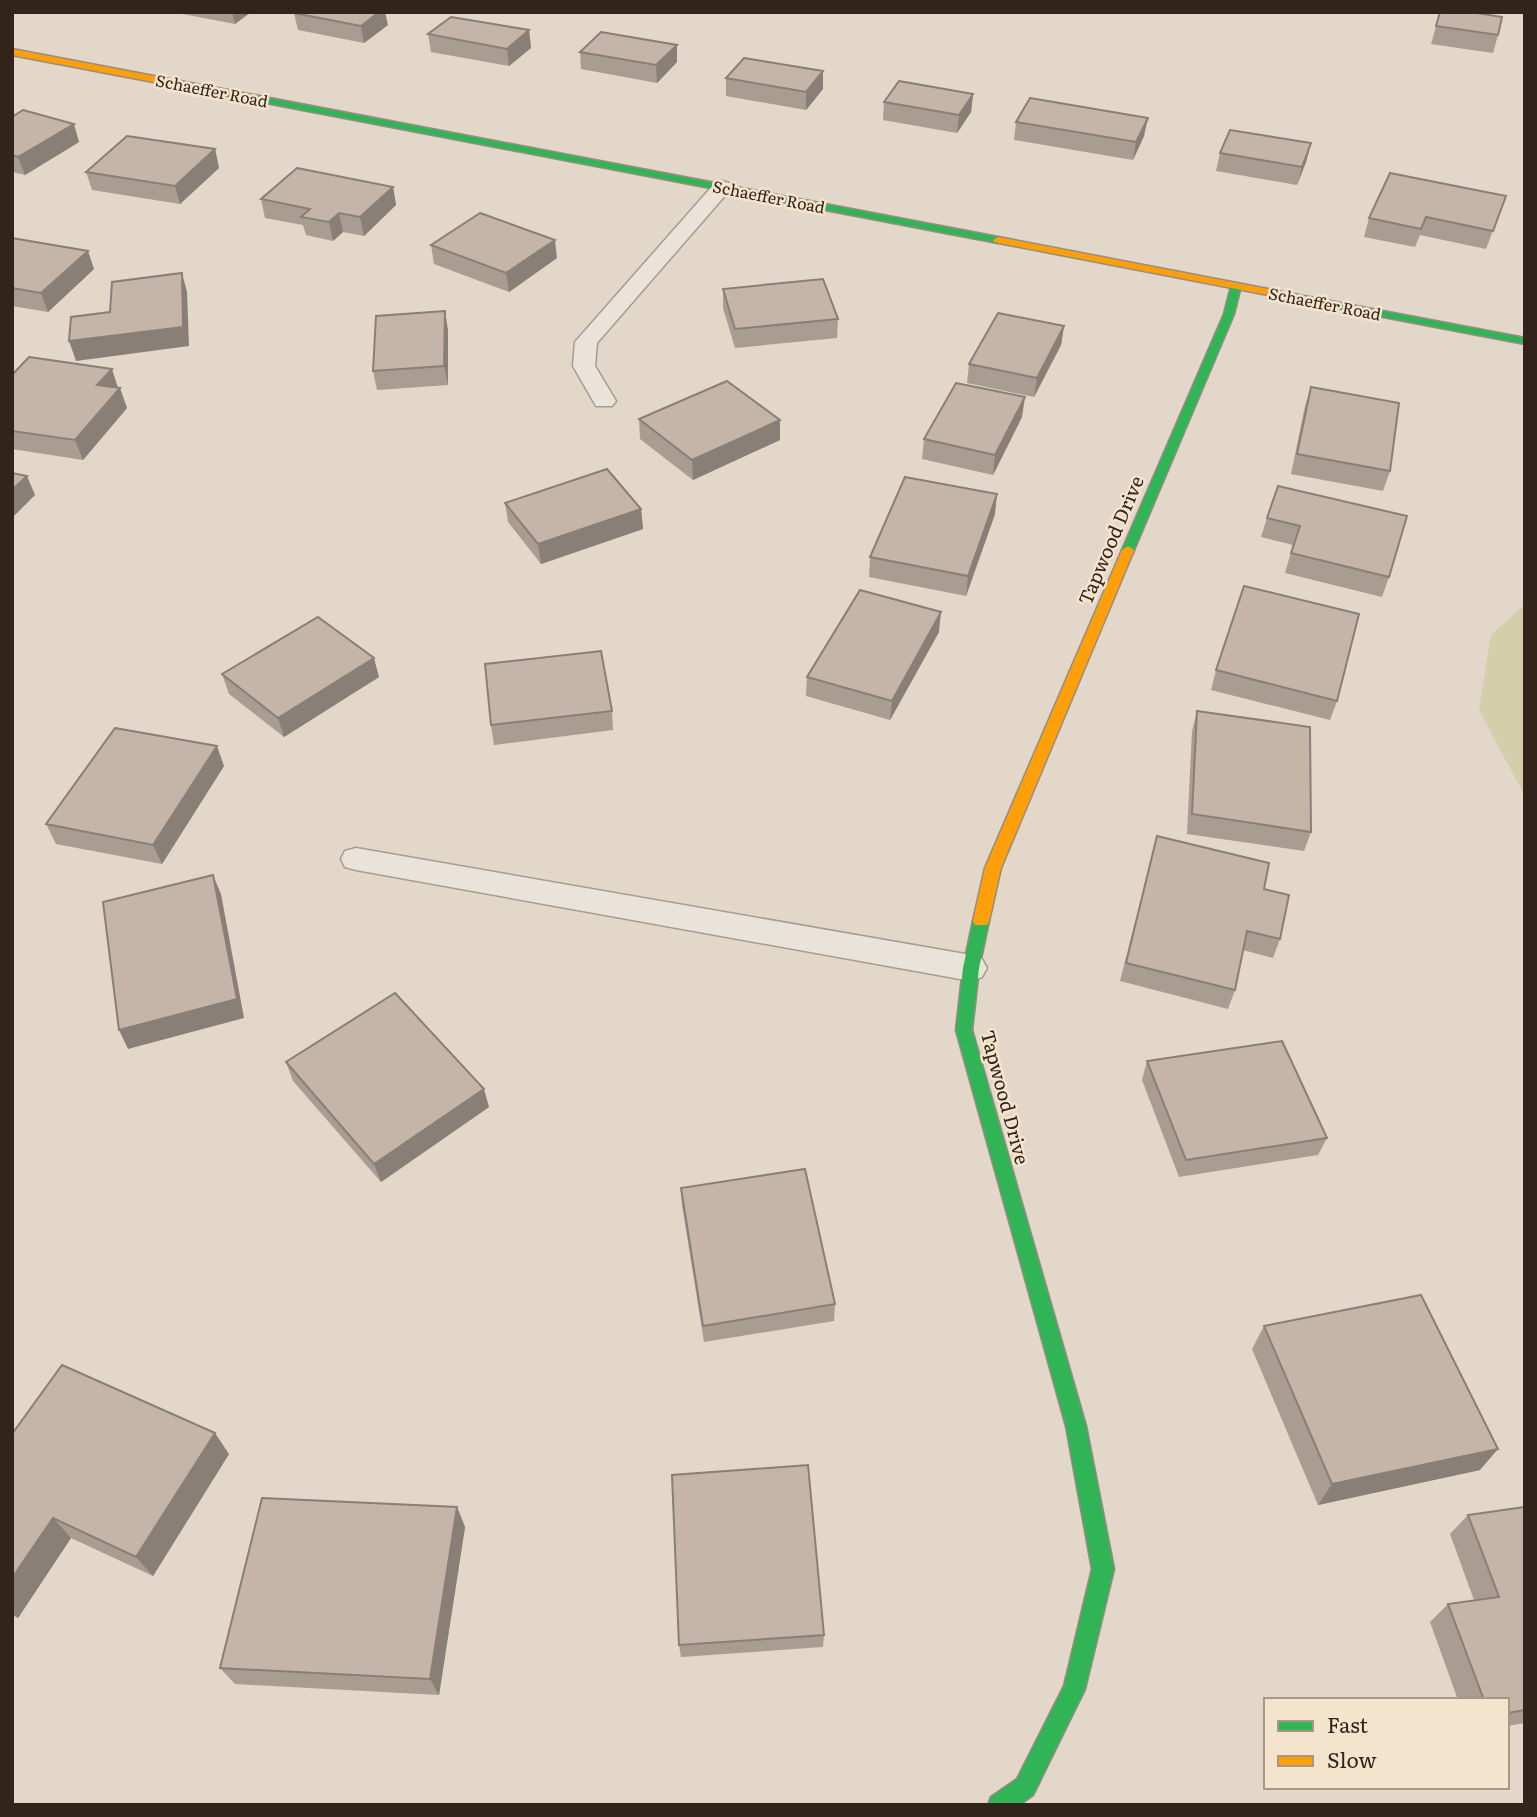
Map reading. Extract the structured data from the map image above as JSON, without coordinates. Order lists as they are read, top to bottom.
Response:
{
  "streets": {
    "street": ["Schaeffer Road", "Tapwood Drive"]
  },
  "crossings": [
    ["Schaeffer Road", "Tapwood Drive"]
  ],
  "legend": ["Fast", "Slow"]
}
